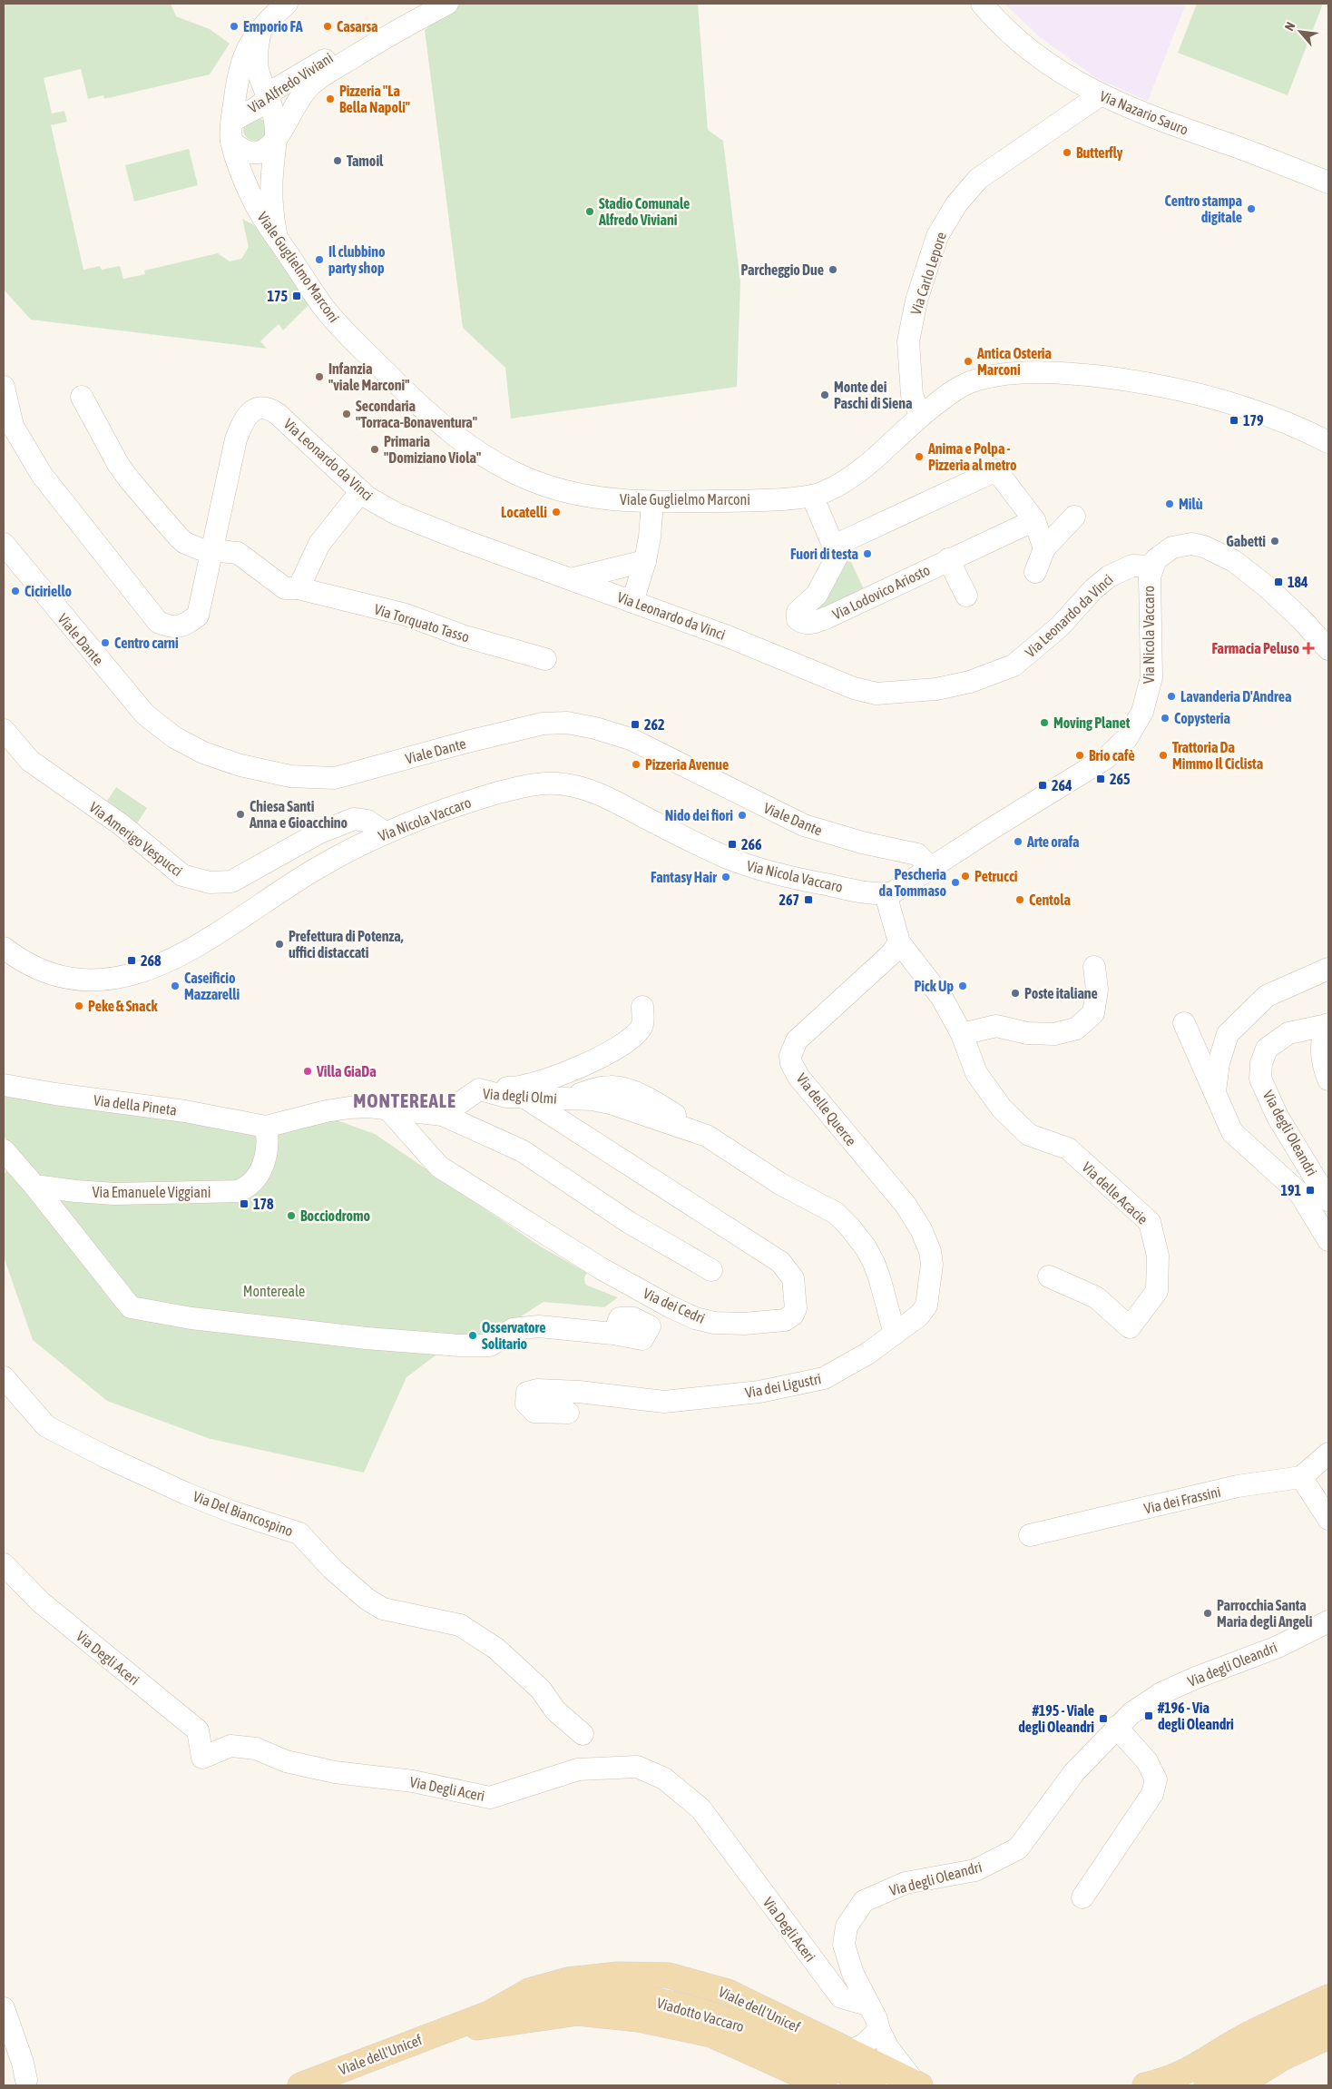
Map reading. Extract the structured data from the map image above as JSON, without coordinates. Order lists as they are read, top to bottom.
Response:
{
  "streets": {
    "main road": ["Viale dell'Unicef", "Viadotto Vaccaro"],
    "street": [
      "Via Alfredo Viviani",
      "Via Nazario Sauro",
      "Viale Guglielmo Marconi",
      "Via Carlo Lepore",
      "Via Leonardo da Vinci",
      "Via Lodovico Ariosto",
      "Via Torquato Tasso",
      "Via Nicola Vaccaro",
      "Viale Dante",
      "Via Amerigo Vespucci",
      "Via degli Olmi",
      "Via della Pineta",
      "Via delle Querce",
      "Via degli Oleandri",
      "Via Emanuele Viggiani",
      "Via delle Acacie",
      "Via dei Cedri",
      "Via dei Ligustri",
      "Via dei Frassini",
      "Via Del Biancospino",
      "Via Degli Aceri"
    ]
  },
  "crossings": [
    ["Via Alfredo Viviani", "Viale Guglielmo Marconi"],
    ["Via Nazario Sauro", "Via Carlo Lepore"],
    ["Viale Guglielmo Marconi", "Via Carlo Lepore"],
    ["Via Leonardo da Vinci", "Via Torquato Tasso"],
    ["Via Leonardo da Vinci", "Via Nicola Vaccaro"],
    ["Via Nicola Vaccaro", "Viale Dante"],
    ["Via Nicola Vaccaro", "Via Amerigo Vespucci"],
    ["Via degli Olmi", "Via dei Cedri"],
    ["Via della Pineta", "Via Emanuele Viggiani"],
    ["Via delle Querce", "Via delle Acacie"],
    ["Via delle Querce", "Via dei Ligustri"],
    ["Via degli Oleandri", "Via Degli Aceri"],
    ["Via degli Oleandri", "Viale dell'Unicef"],
    ["Viale dell'Unicef", "Viadotto Vaccaro"]
  ],
  "districts": ["MONTEREALE"],
  "parks": ["Montereale"],
  "places": {
    "other": [
      "Emporio FA",
      "Casarsa",
      "Pizzeria \"La Bella Napoli\"",
      "Butterfly",
      "Tamoil",
      "Centro stampa digitale",
      "Stadio Comunale Alfredo Viviani",
      "Il clubbino party shop",
      "Parcheggio Due",
      "Antica Osteria Marconi",
      "Infanzia \"viale Marconi\"",
      "Monte dei Paschi di Siena",
      "Secondaria \"Torraca-Bonaventura\"",
      "Primaria \"Domiziano Viola\"",
      "Anima e Polpa - Pizzeria al metro",
      "Milù",
      "Locatelli",
      "Gabetti",
      "Fuori di testa",
      "Ciciriello",
      "Centro carni",
      "Lavanderia D'Andrea",
      "Copysteria",
      "Moving Planet",
      "Brio cafè",
      "Trattoria Da Mimmo Il Ciclista",
      "Pizzeria Avenue",
      "Chiesa Santi Anna e Gioacchino",
      "Nido dei fiori",
      "Arte orafa",
      "Petrucci",
      "Fantasy Hair",
      "Pescheria da Tommaso",
      "Centola",
      "Prefettura di Potenza, uffici distaccati",
      "Caseificio Mazzarelli",
      "Pick Up",
      "Poste italiane",
      "Peke & Snack",
      "Villa GiaDa",
      "Bocciodromo",
      "Osservatore Solitario",
      "Parrocchia Santa Maria degli Angeli"
    ],
    "transit": [
      "175",
      "179",
      "184",
      "262",
      "265",
      "264",
      "266",
      "267",
      "268",
      "191",
      "178",
      "#196 - Via degli Oleandri",
      "#195 - Viale degli Oleandri"
    ],
    "health": ["Farmacia Peluso"]
  },
  "north": "top left"
}
